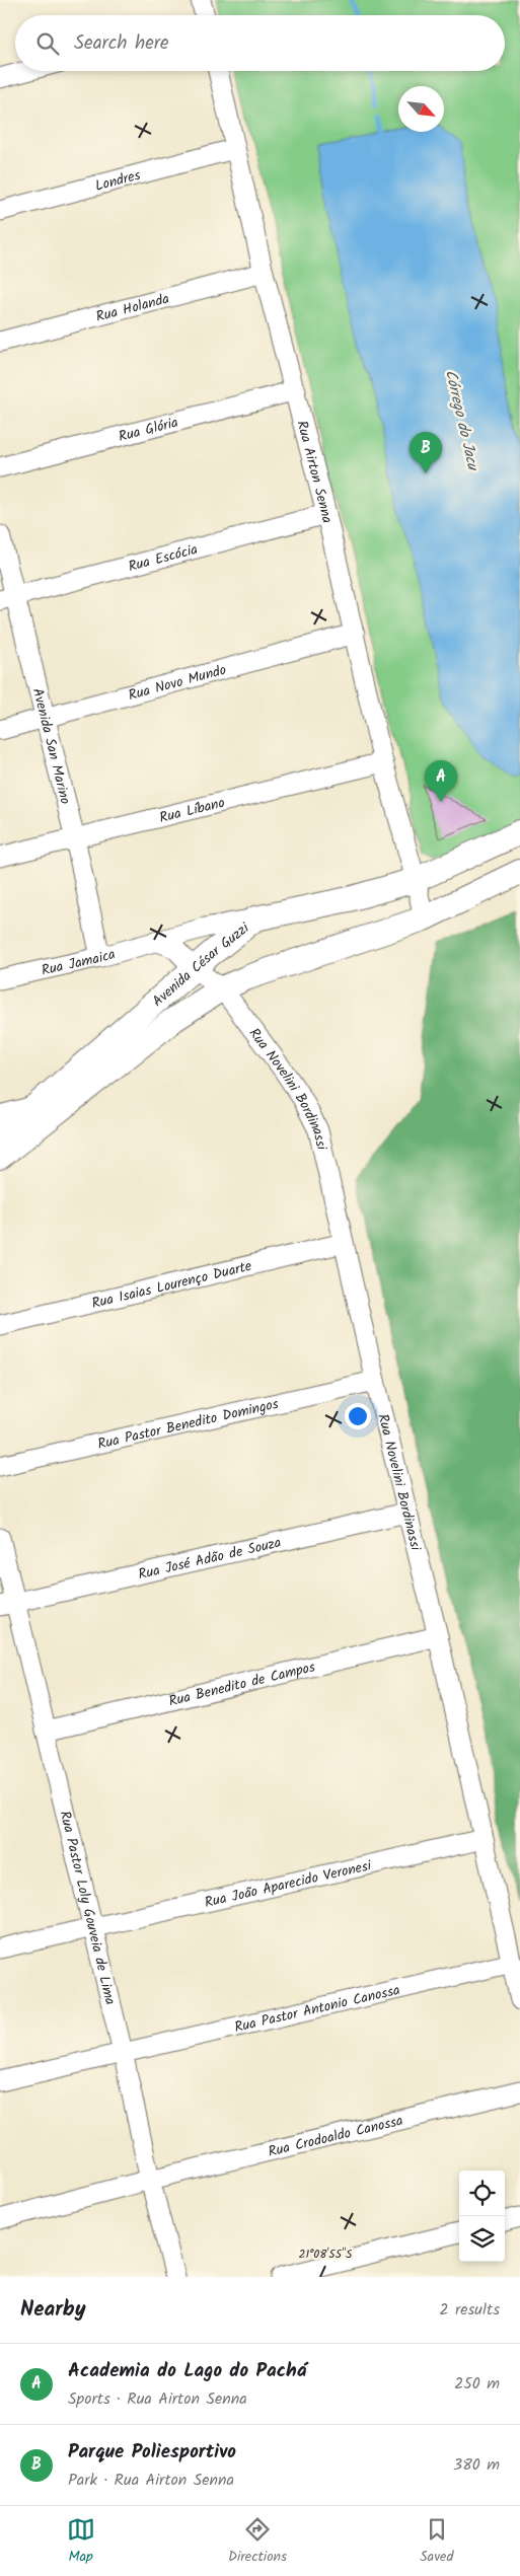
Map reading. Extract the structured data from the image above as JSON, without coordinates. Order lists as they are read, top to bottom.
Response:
{
  "streets": {
    "street": [
      "Londres",
      "Rua Holanda",
      "Rua Glória",
      "Rua Airton Senna",
      "Rua Escócia",
      "Rua Novo Mundo",
      "Avenida San Marino",
      "Rua Líbano",
      "Rua Jamaica",
      "Avenida César Guzzi",
      "Rua Novelini Bordinassi",
      "Rua Isaias Lourenço Duarte",
      "Rua Pastor Benedito Domingos",
      "Rua José Adão de Souza",
      "Rua Benedito de Campos",
      "Rua João Aparecido Veronesi",
      "Rua Pastor Loly Gouveia de Lima",
      "Rua Pastor Antonio Canossa",
      "Rua Crodoaldo Canossa"
    ]
  },
  "crossings": [
    ["Londres", "Rua Airton Senna"],
    ["Rua Holanda", "Rua Airton Senna"],
    ["Rua Glória", "Rua Airton Senna"],
    ["Rua Airton Senna", "Rua Escócia"],
    ["Rua Airton Senna", "Rua Novo Mundo"],
    ["Rua Airton Senna", "Rua Líbano"],
    ["Rua Airton Senna", "Avenida César Guzzi"],
    ["Rua Escócia", "Avenida San Marino"],
    ["Rua Novo Mundo", "Avenida San Marino"],
    ["Avenida San Marino", "Rua Líbano"],
    ["Avenida San Marino", "Rua Jamaica"],
    ["Rua Jamaica", "Avenida César Guzzi"],
    ["Avenida César Guzzi", "Rua Novelini Bordinassi"],
    ["Rua Novelini Bordinassi", "Rua Isaias Lourenço Duarte"],
    ["Rua Novelini Bordinassi", "Rua Pastor Benedito Domingos"],
    ["Rua Novelini Bordinassi", "Rua José Adão de Souza"],
    ["Rua Novelini Bordinassi", "Rua Benedito de Campos"],
    ["Rua Novelini Bordinassi", "Rua João Aparecido Veronesi"],
    ["Rua Novelini Bordinassi", "Rua Pastor Antonio Canossa"],
    ["Rua José Adão de Souza", "Rua Pastor Loly Gouveia de Lima"],
    ["Rua Benedito de Campos", "Rua Pastor Loly Gouveia de Lima"],
    ["Rua João Aparecido Veronesi", "Rua Pastor Loly Gouveia de Lima"],
    ["Rua Pastor Loly Gouveia de Lima", "Rua Pastor Antonio Canossa"],
    ["Rua Pastor Loly Gouveia de Lima", "Rua Crodoaldo Canossa"]
  ],
  "water": ["Córrego do Jacu"],
  "north": "bottom right",
  "page": {
    "search": "Search here",
    "pins": ["B", "A"],
    "heading": ["Nearby", "2 results"],
    "list": [
      {
        "mark": "A",
        "name": "Academia do Lago do Pachá",
        "note": "Sports · Rua Airton Senna",
        "value": "250 m"
      },
      {
        "mark": "B",
        "name": "Parque Poliesportivo",
        "note": "Park · Rua Airton Senna",
        "value": "380 m"
      }
    ],
    "nav": ["Map", "Directions", "Saved"]
  },
  "coordinates": ["21°08'55\"S"]
}
